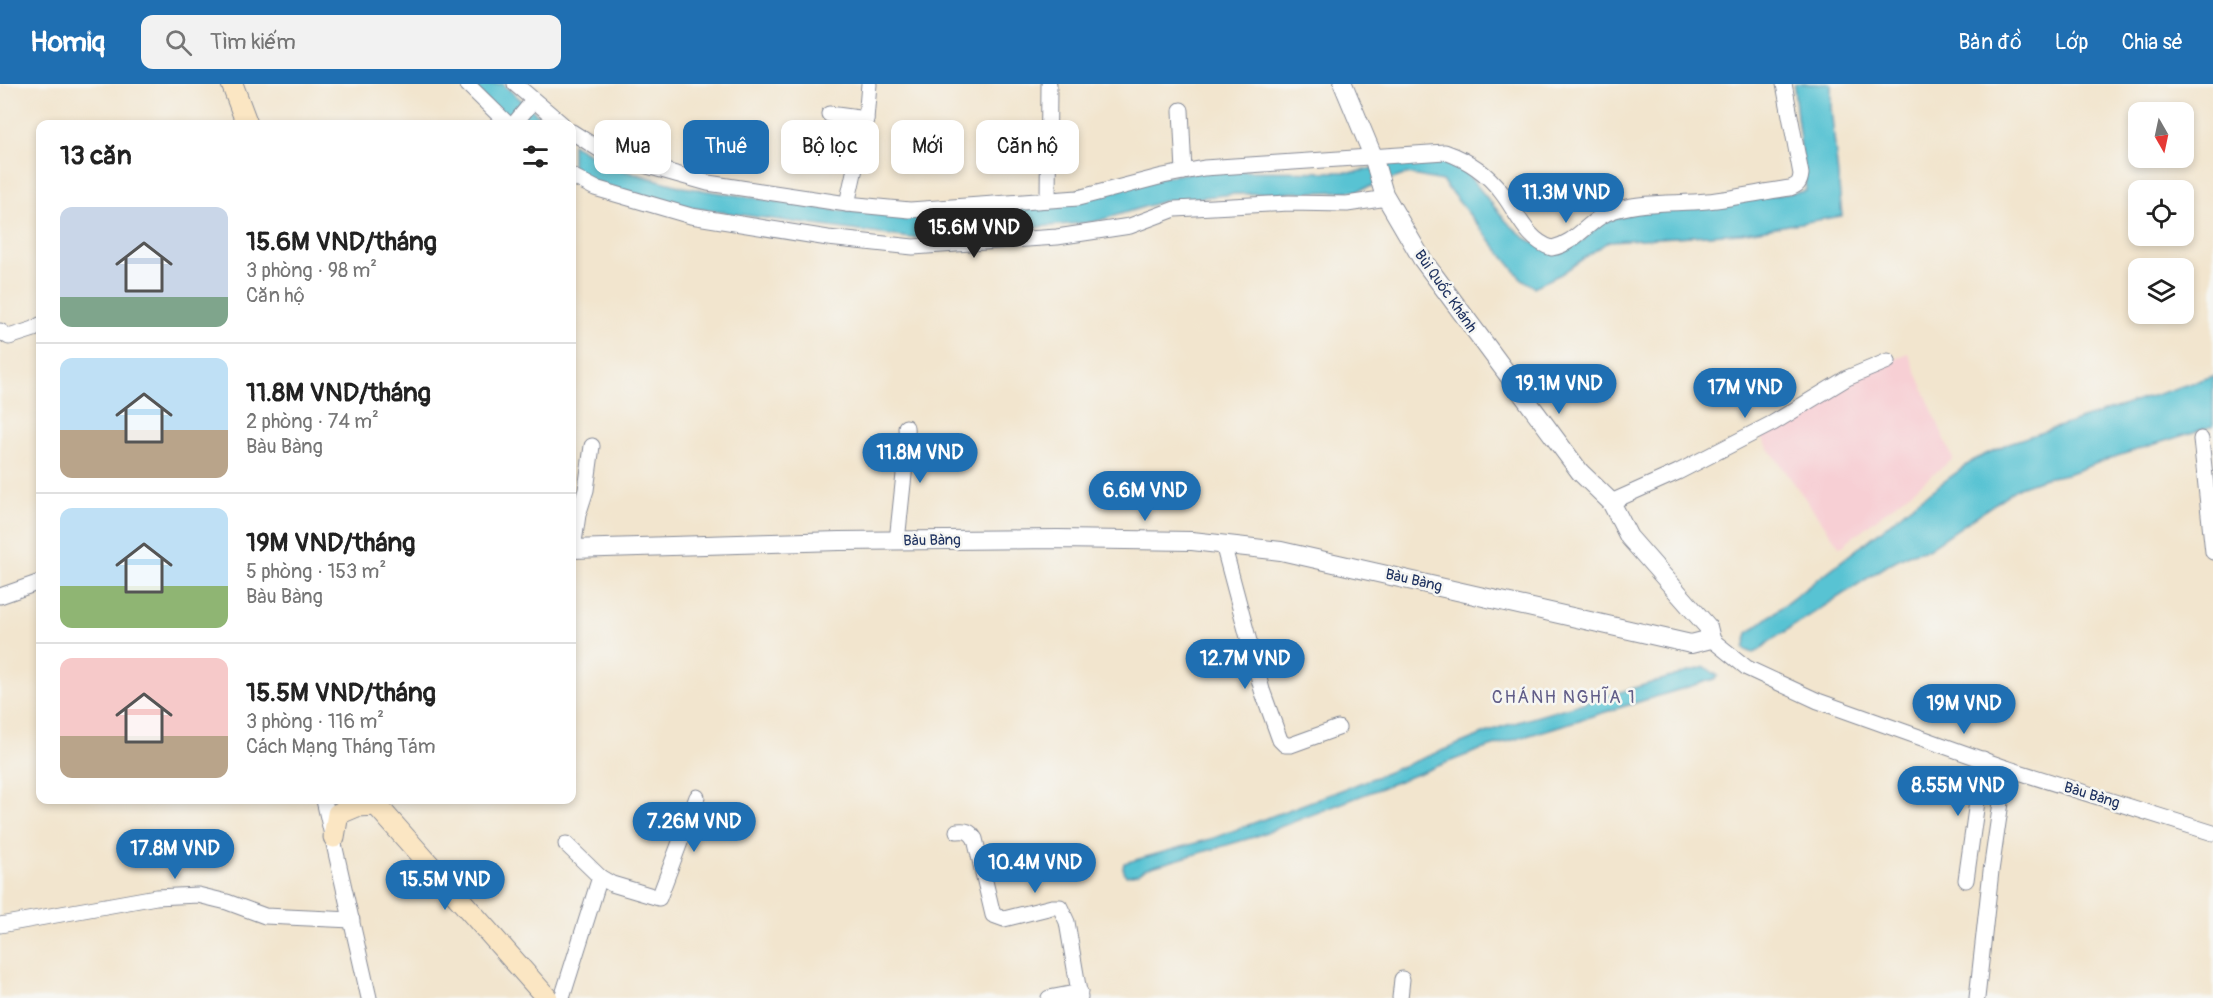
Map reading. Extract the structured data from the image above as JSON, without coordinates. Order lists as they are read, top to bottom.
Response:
{
  "streets": {
    "street": ["Bùi Quốc Khánh", "Bàu Bàng"]
  },
  "crossings": [
    ["Bùi Quốc Khánh", "Bàu Bàng"]
  ],
  "districts": ["CHÁNH NGHĨA 1"],
  "north": "bottom",
  "page": {
    "header": "Homiq",
    "search": "Tìm kiếm",
    "nav": ["Bản đồ", "Lớp", "Chia sẻ"],
    "chip": [
      "Mua",
      "Thuê",
      "Bộ lọc",
      "Mới",
      "Căn hộ"
    ],
    "heading": "13 căn",
    "price": [
      "11.3M VND",
      "15.6M VND",
      "19.1M VND",
      "17M VND",
      "11.8M VND",
      "6.6M VND",
      "12.7M VND",
      "19M VND",
      "8.55M VND",
      "7.26M VND",
      "17.8M VND",
      "10.4M VND",
      "15.5M VND"
    ],
    "list": [
      {
        "name": "15.6M VND/tháng",
        "note": "3 phòng · 98 m² · Căn hộ"
      },
      {
        "name": "11.8M VND/tháng",
        "note": "2 phòng · 74 m² · Bàu Bàng"
      },
      {
        "name": "19M VND/tháng",
        "note": "5 phòng · 153 m² · Bàu Bàng"
      },
      {
        "name": "15.5M VND/tháng",
        "note": "3 phòng · 116 m² · Cách Mạng Tháng Tám"
      }
    ]
  }
}
